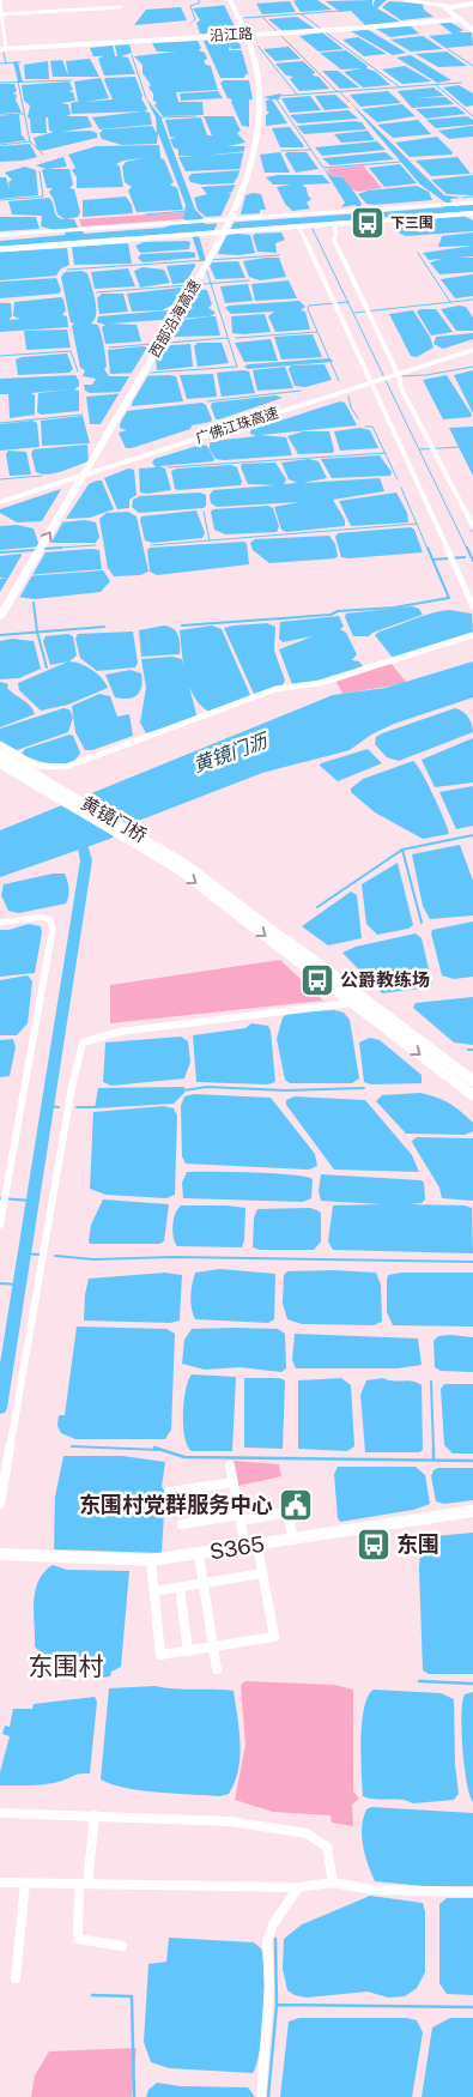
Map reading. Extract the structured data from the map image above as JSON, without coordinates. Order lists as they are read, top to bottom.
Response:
{
  "streets": {
    "highway": ["西部沿海高速", "广佛江珠高速"],
    "main road": ["黄镜门桥"],
    "street": ["沿江路", "S365"]
  },
  "districts": ["东围村"],
  "water": ["黄镜门沥"],
  "places": {
    "bus stop": ["下三围", "公爵教练场", "东围"],
    "public building": ["东围村党群服务中心"]
  }
}
